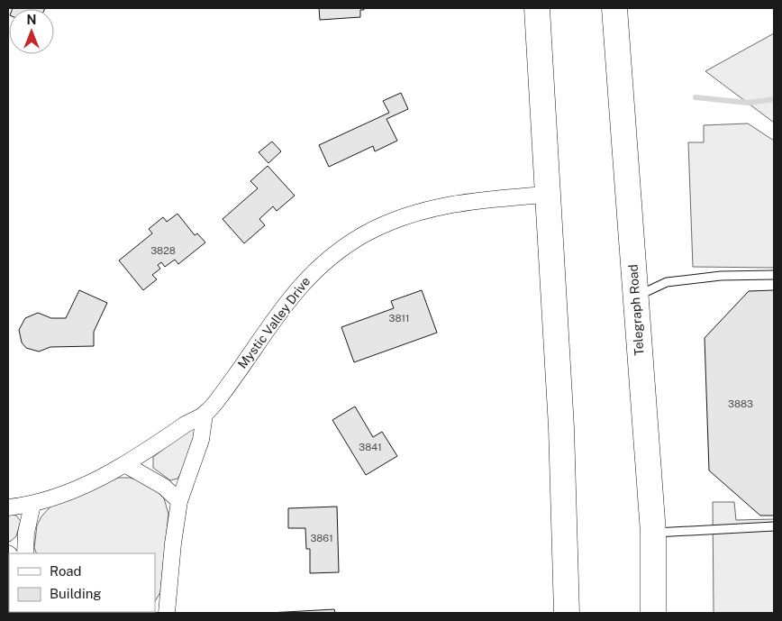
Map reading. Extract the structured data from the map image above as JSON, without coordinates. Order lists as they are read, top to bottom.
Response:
{
  "streets": {
    "highway": ["Telegraph Road"],
    "street": ["Mystic Valley Drive"]
  },
  "house_numbers": [
    "3828",
    "3811",
    "3883",
    "3841",
    "3861"
  ],
  "legend": ["Road", "Building"],
  "north": "top"
}
